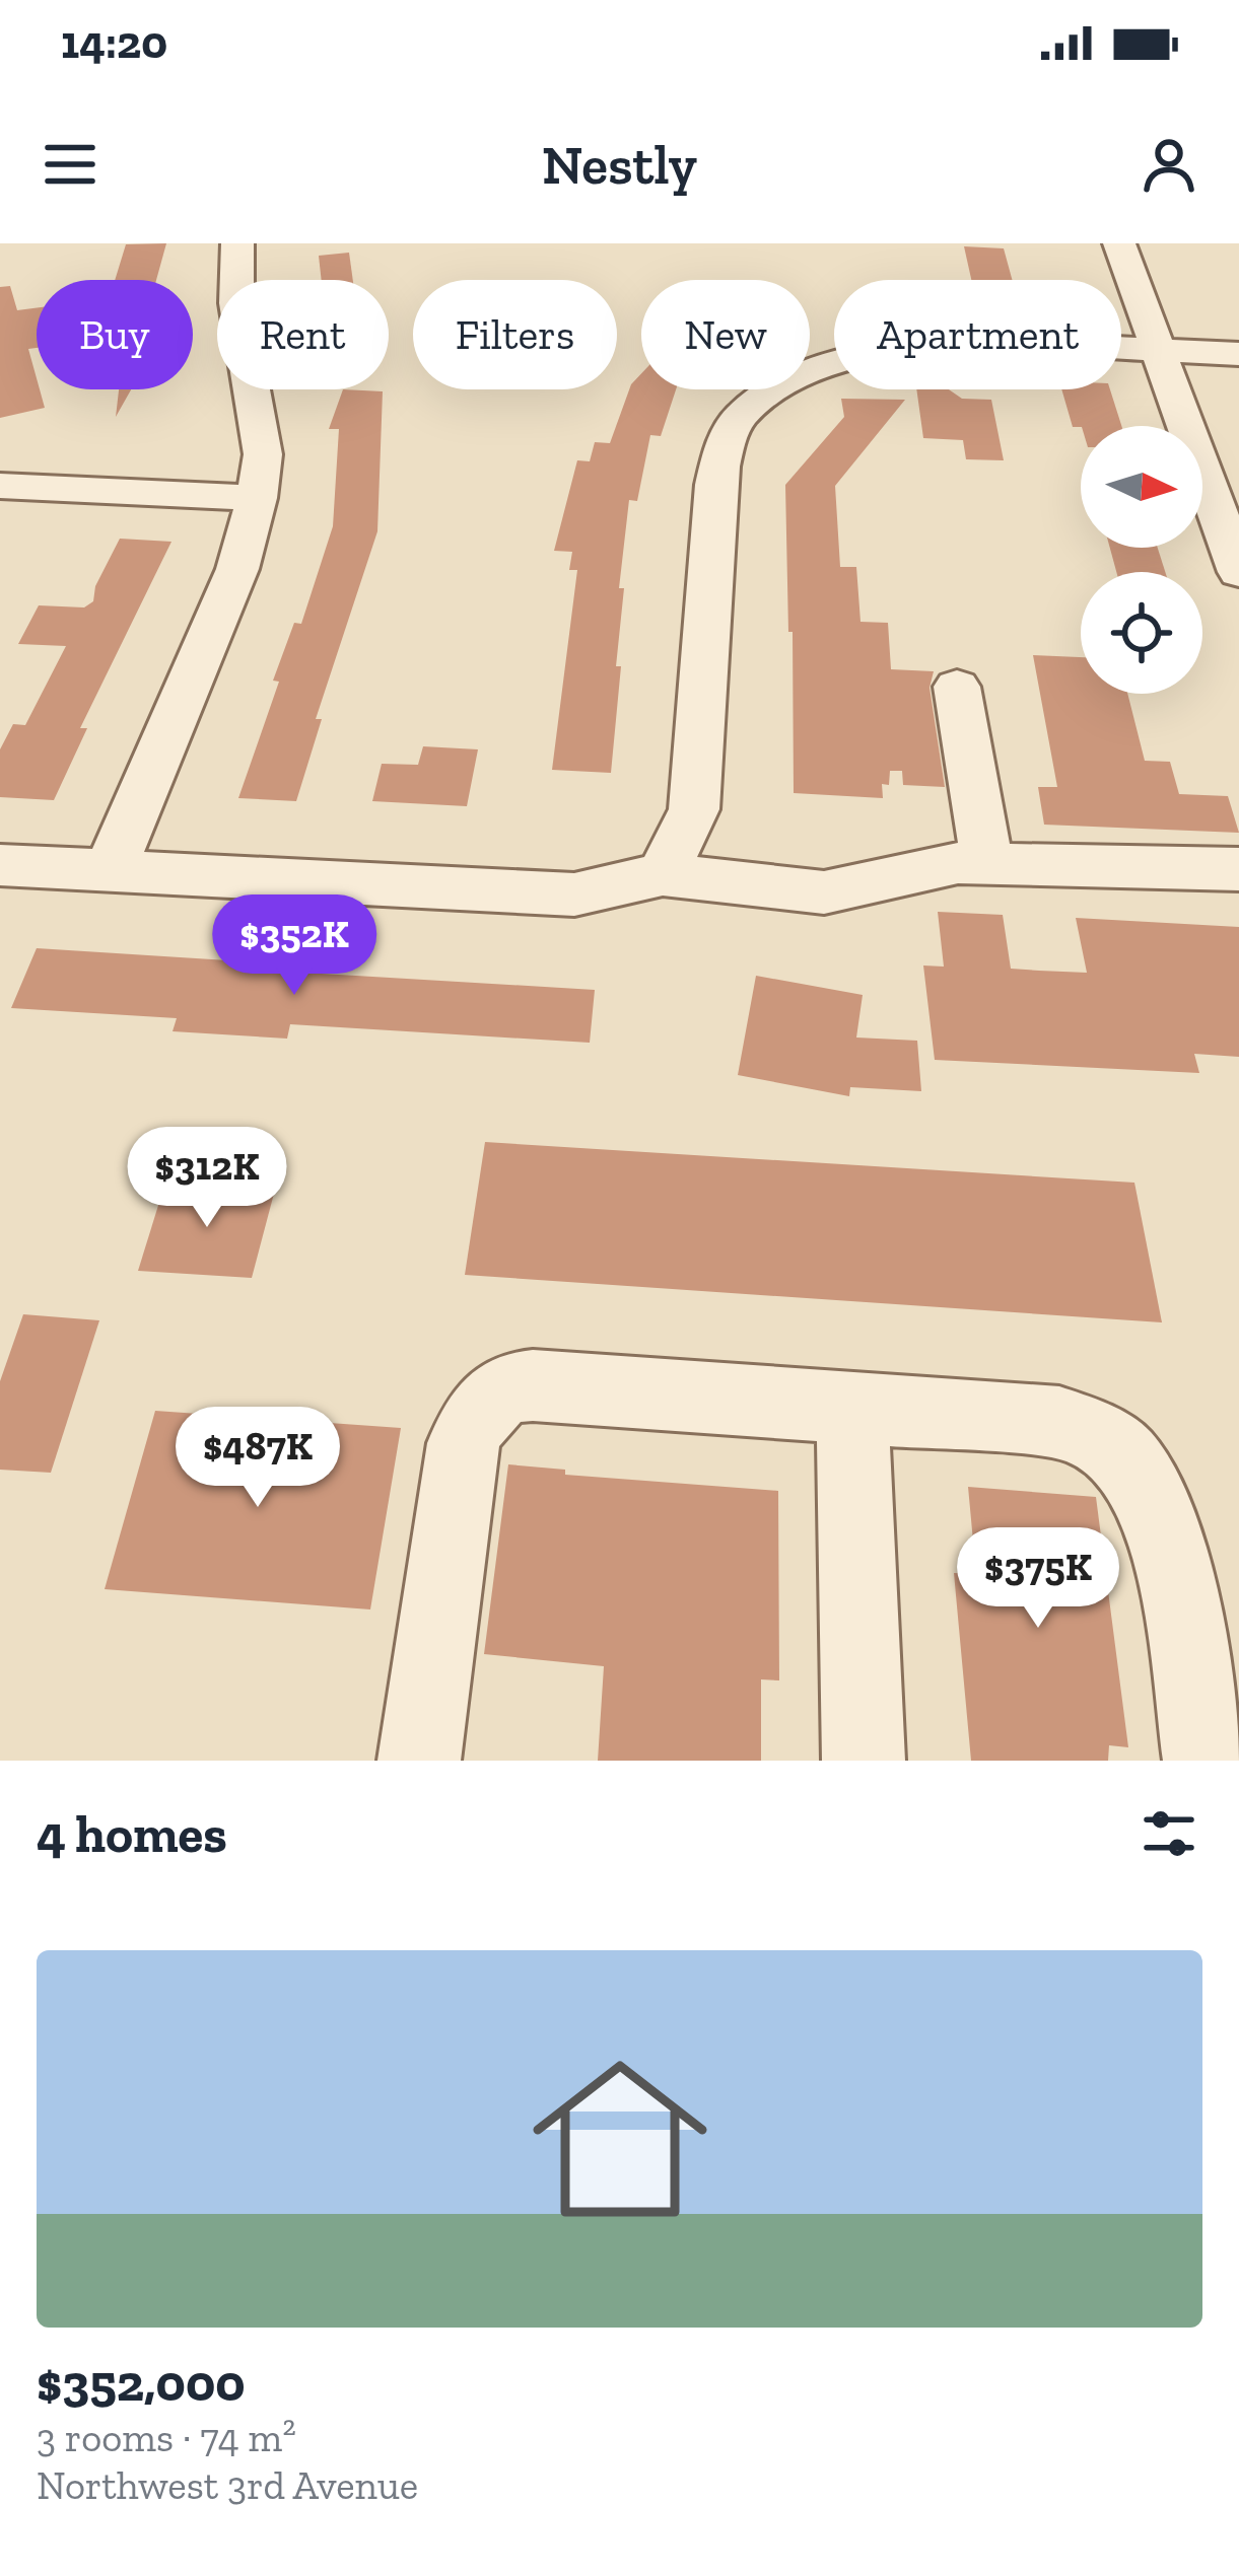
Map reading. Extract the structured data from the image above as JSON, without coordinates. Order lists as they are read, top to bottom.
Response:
{
  "north": "right",
  "page": {
    "status": "14:20",
    "header": "Nestly",
    "chip": [
      "Buy",
      "Rent",
      "Filters",
      "New",
      "Apartment"
    ],
    "price": [
      "$352K",
      "$312K",
      "$487K",
      "$375K"
    ],
    "heading": "4 homes",
    "list": [
      {
        "name": "$352,000",
        "note": "3 rooms · 74 m² · Northwest 3rd Avenue"
      }
    ]
  }
}
